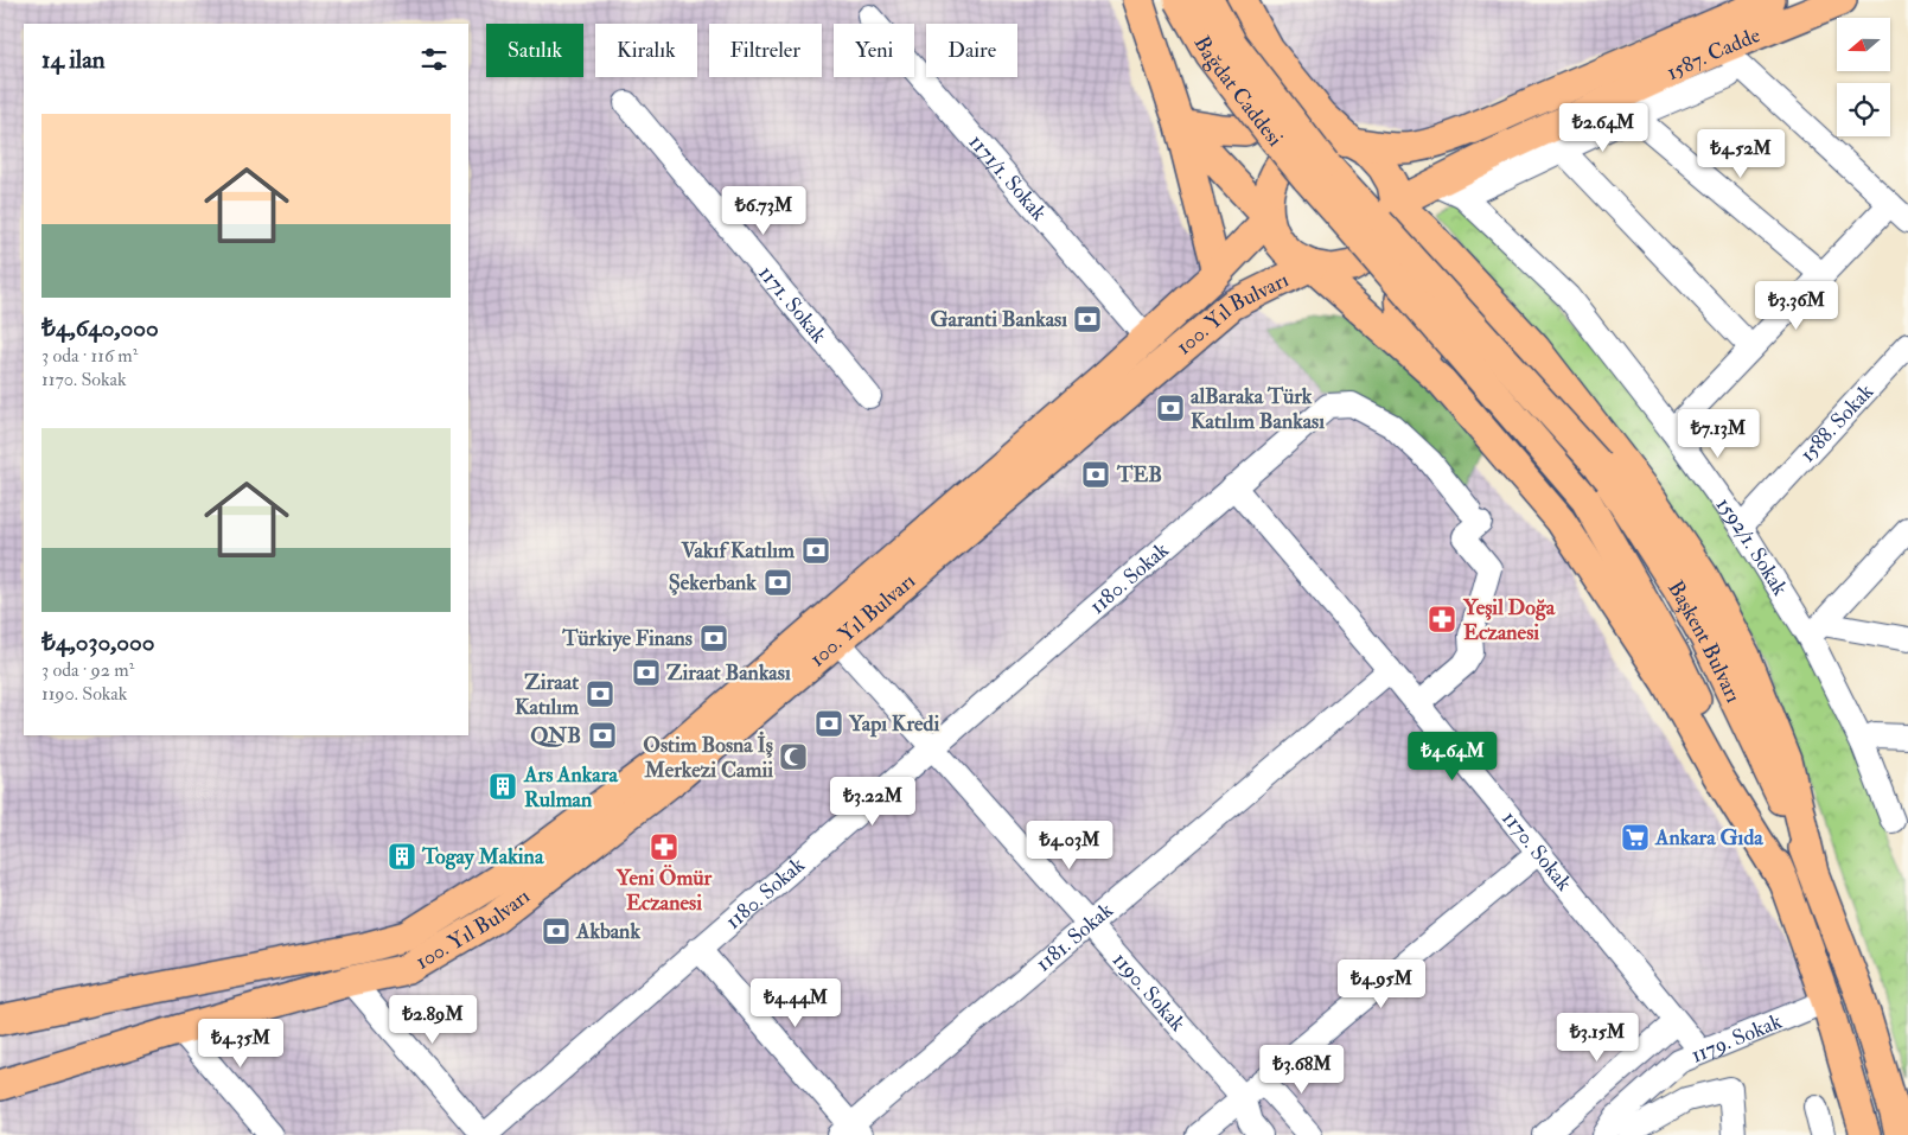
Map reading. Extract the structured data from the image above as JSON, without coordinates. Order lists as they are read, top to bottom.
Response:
{
  "streets": {
    "main road": [
      "1587. Cadde",
      "Bağdat Caddesi",
      "100. Yıl Bulvarı",
      "Başkent Bulvarı"
    ],
    "street": [
      "1171/1. Sokak",
      "1171. Sokak",
      "1588. Sokak",
      "1592/1. Sokak",
      "1180. Sokak",
      "1170. Sokak",
      "1181. Sokak",
      "1190. Sokak",
      "1179. Sokak"
    ]
  },
  "crossings": [
    ["1587. Cadde", "100. Yıl Bulvarı"],
    ["1587. Cadde", "1592/1. Sokak"],
    ["1587. Cadde", "Başkent Bulvarı"],
    ["1171/1. Sokak", "100. Yıl Bulvarı"],
    ["100. Yıl Bulvarı", "1190. Sokak"],
    ["1588. Sokak", "1592/1. Sokak"],
    ["1180. Sokak", "1170. Sokak"],
    ["1180. Sokak", "1190. Sokak"],
    ["Başkent Bulvarı", "1179. Sokak"],
    ["1170. Sokak", "1181. Sokak"],
    ["1170. Sokak", "1179. Sokak"],
    ["1181. Sokak", "1190. Sokak"]
  ],
  "places": {
    "bank": [
      "Garanti Bankası",
      "alBaraka Türk Katılım Bankası",
      "TEB",
      "Vakıf Katılım",
      "Şekerbank",
      "Türkiye Finans",
      "Ziraat Bankası",
      "Ziraat Katılım",
      "Yapı Kredi",
      "QNB",
      "Akbank"
    ],
    "pharmacy": ["Yeşil Doğa Eczanesi", "Yeni Ömür Eczanesi"],
    "mosque": ["Ostim Bosna İş Merkezi Camii"],
    "building": ["Ars Ankara Rulman", "Togay Makina"],
    "supermarket": ["Ankara Gıda"]
  },
  "north": "left",
  "page": {
    "chip": [
      "Satılık",
      "Kiralık",
      "Filtreler",
      "Yeni",
      "Daire"
    ],
    "heading": "14 ilan",
    "list": [
      {
        "name": "₺4,640,000",
        "note": "3 oda · 116 m² · 1170. Sokak"
      },
      {
        "name": "₺4,030,000",
        "note": "3 oda · 92 m² · 1190. Sokak"
      }
    ],
    "price": [
      "₺2.64M",
      "₺4.52M",
      "₺6.73M",
      "₺3.36M",
      "₺7.13M",
      "₺4.64M",
      "₺3.22M",
      "₺4.03M",
      "₺4.95M",
      "₺4.44M",
      "₺2.89M",
      "₺3.15M",
      "₺4.35M",
      "₺3.68M"
    ]
  }
}
